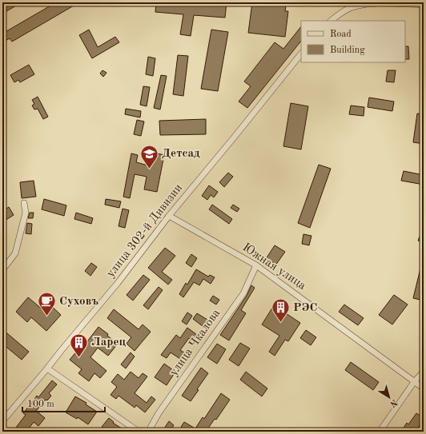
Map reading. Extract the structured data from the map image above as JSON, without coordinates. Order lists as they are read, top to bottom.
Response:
{
  "streets": {
    "street": ["улица 302-й Дивизии", "Южная улица", "улица Чкалова"]
  },
  "crossings": [
    ["улица 302-й Дивизии", "Южная улица"],
    ["Южная улица", "улица Чкалова"]
  ],
  "places": {
    "school or university": ["Детсад"],
    "cafe": ["Суховъ"],
    "building": ["РЭС", "Ларец"]
  },
  "legend": ["Road", "Building"],
  "scale_bar": "100 m",
  "north": "bottom right"
}
